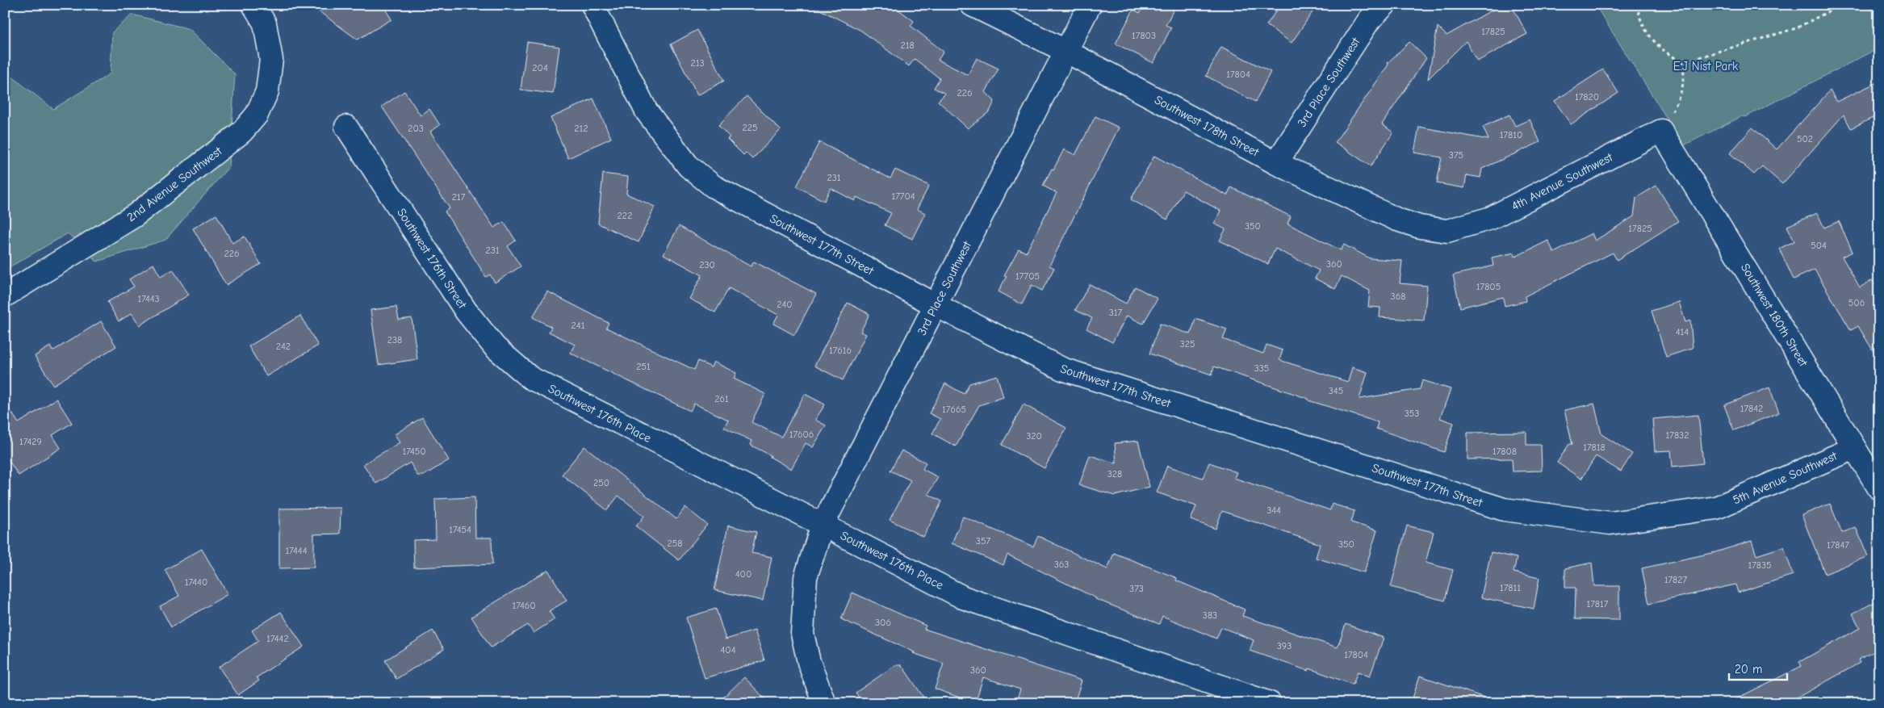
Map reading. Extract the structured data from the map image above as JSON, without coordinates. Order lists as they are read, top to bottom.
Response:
{
  "streets": {
    "street": [
      "3rd Place Southwest",
      "Southwest 178th Street",
      "4th Avenue Southwest",
      "2nd Avenue Southwest",
      "Southwest 177th Street",
      "Southwest 176th Street",
      "Southwest 180th Street",
      "Southwest 176th Place",
      "5th Avenue Southwest"
    ]
  },
  "crossings": [
    ["3rd Place Southwest", "Southwest 178th Street"],
    ["3rd Place Southwest", "Southwest 177th Street"],
    ["3rd Place Southwest", "Southwest 176th Place"],
    ["Southwest 178th Street", "4th Avenue Southwest"],
    ["4th Avenue Southwest", "Southwest 180th Street"],
    ["Southwest 177th Street", "5th Avenue Southwest"],
    ["Southwest 176th Street", "Southwest 176th Place"],
    ["Southwest 180th Street", "5th Avenue Southwest"]
  ],
  "parks": ["E.J Nist Park"],
  "house_numbers": [
    "17825",
    "17803",
    "218",
    "213",
    "204",
    "17804",
    "226",
    "17820",
    "225",
    "203",
    "212",
    "17810",
    "502",
    "375",
    "231",
    "17704",
    "217",
    "222",
    "350",
    "17825",
    "504",
    "231",
    "226",
    "360",
    "230",
    "17705",
    "17805",
    "368",
    "17443",
    "506",
    "240",
    "317",
    "241",
    "414",
    "238",
    "325",
    "242",
    "17616",
    "251",
    "335",
    "345",
    "261",
    "17842",
    "17665",
    "353",
    "17606",
    "17832",
    "320",
    "17429",
    "17818",
    "17450",
    "17808",
    "328",
    "250",
    "344",
    "17454",
    "357",
    "258",
    "350",
    "17847",
    "17444",
    "363",
    "17835",
    "400",
    "17827",
    "17440",
    "17811",
    "373",
    "17817",
    "17460",
    "383",
    "306",
    "17442",
    "393",
    "404",
    "17804",
    "360"
  ],
  "scale_bar": "20 m"
}
